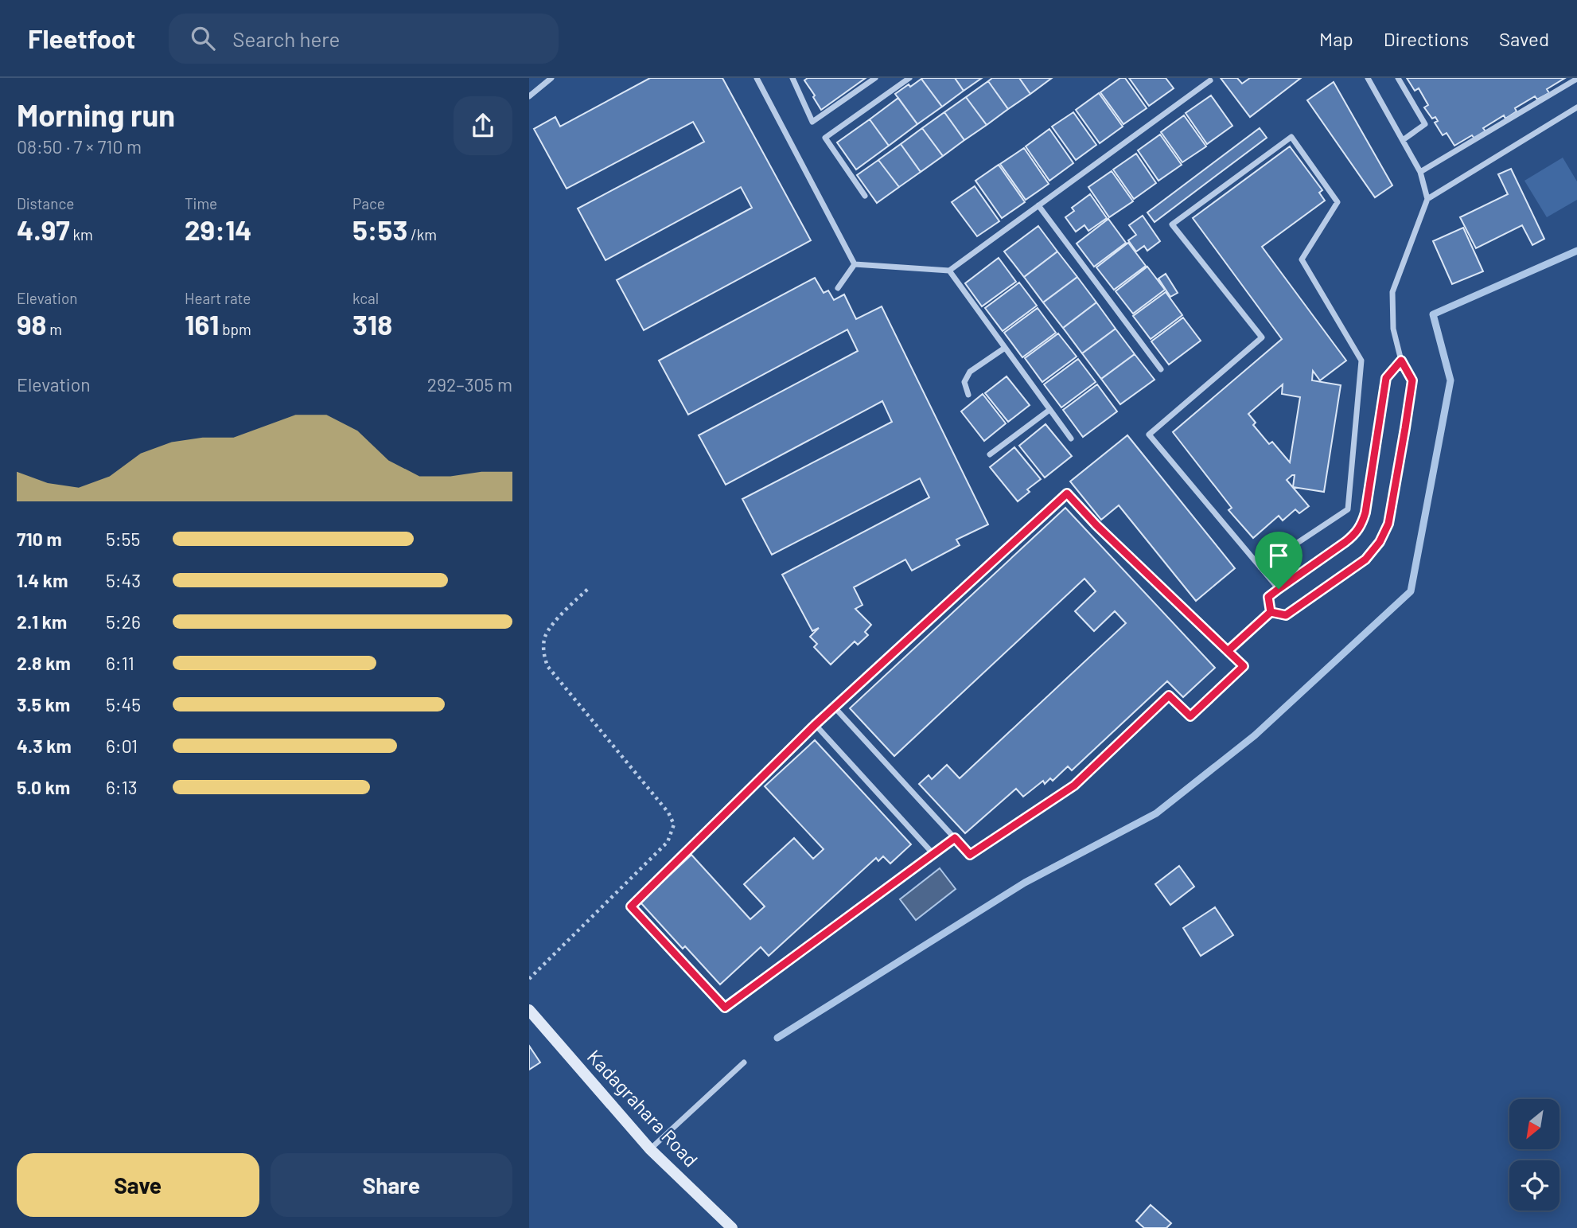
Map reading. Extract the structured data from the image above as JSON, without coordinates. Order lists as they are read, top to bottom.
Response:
{
  "streets": {
    "street": ["Kadagrahara Road"]
  },
  "north": "bottom left",
  "page": {
    "header": "Fleetfoot",
    "search": "Search here",
    "nav": ["Map", "Directions", "Saved"],
    "heading": ["Morning run", "08:50 · 7 × 710 m"],
    "stats": [
      ["Distance", "4.97 km"],
      ["Time", "29:14"],
      ["Pace", "5:53 /km"],
      ["Elevation", "98 m"],
      ["Heart rate", "161 bpm"],
      ["kcal", "318"]
    ],
    "chart": ["Elevation", "292–305 m"],
    "list": [
      {
        "name": "710 m",
        "note": "5:55"
      },
      {
        "name": "1.4 km",
        "note": "5:43"
      },
      {
        "name": "2.1 km",
        "note": "5:26"
      },
      {
        "name": "2.8 km",
        "note": "6:11"
      },
      {
        "name": "3.5 km",
        "note": "5:45"
      },
      {
        "name": "4.3 km",
        "note": "6:01"
      },
      {
        "name": "5.0 km",
        "note": "6:13"
      }
    ],
    "buttons": ["Save", "Share"]
  }
}
